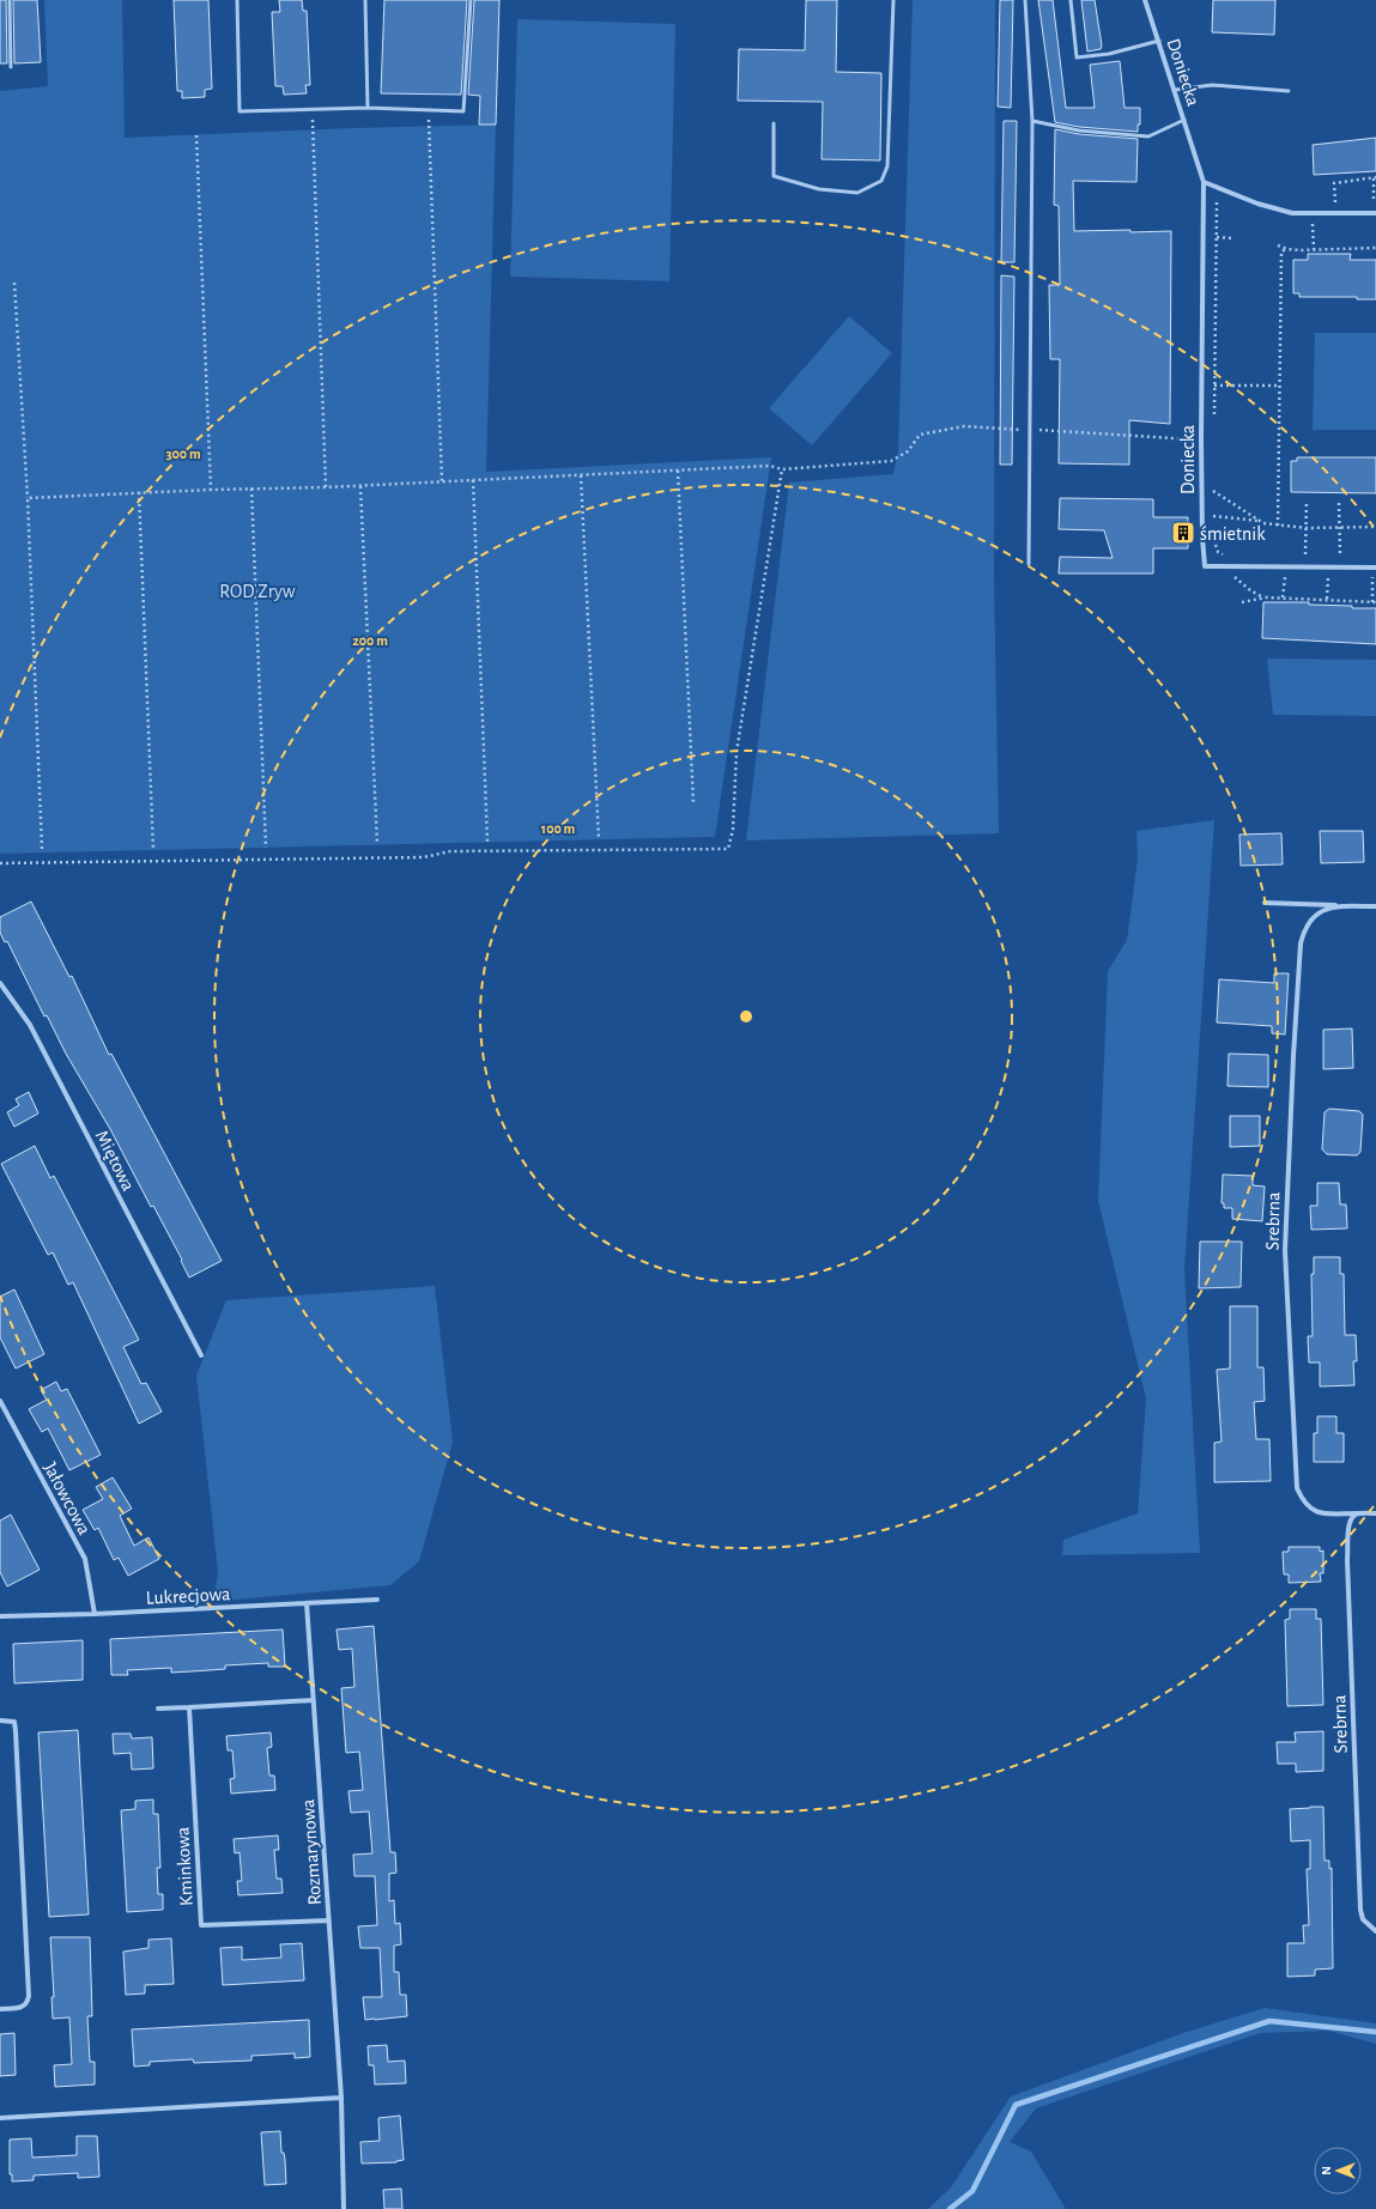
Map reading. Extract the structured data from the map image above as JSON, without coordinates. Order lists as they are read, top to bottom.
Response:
{
  "streets": {
    "street": [
      "Doniecka",
      "Miętowa",
      "Srebrna",
      "Jałowcowa",
      "Lukrecjowa",
      "Rozmarynowa",
      "Kminkowa"
    ]
  },
  "crossings": [
    ["Jałowcowa", "Lukrecjowa"],
    ["Lukrecjowa", "Rozmarynowa"],
    ["Rozmarynowa", "Kminkowa"]
  ],
  "parks": ["ROD Zryw"],
  "places": {
    "building": ["śmietnik"]
  },
  "north": "left",
  "rings": ["300 m", "200 m", "100 m"]
}
